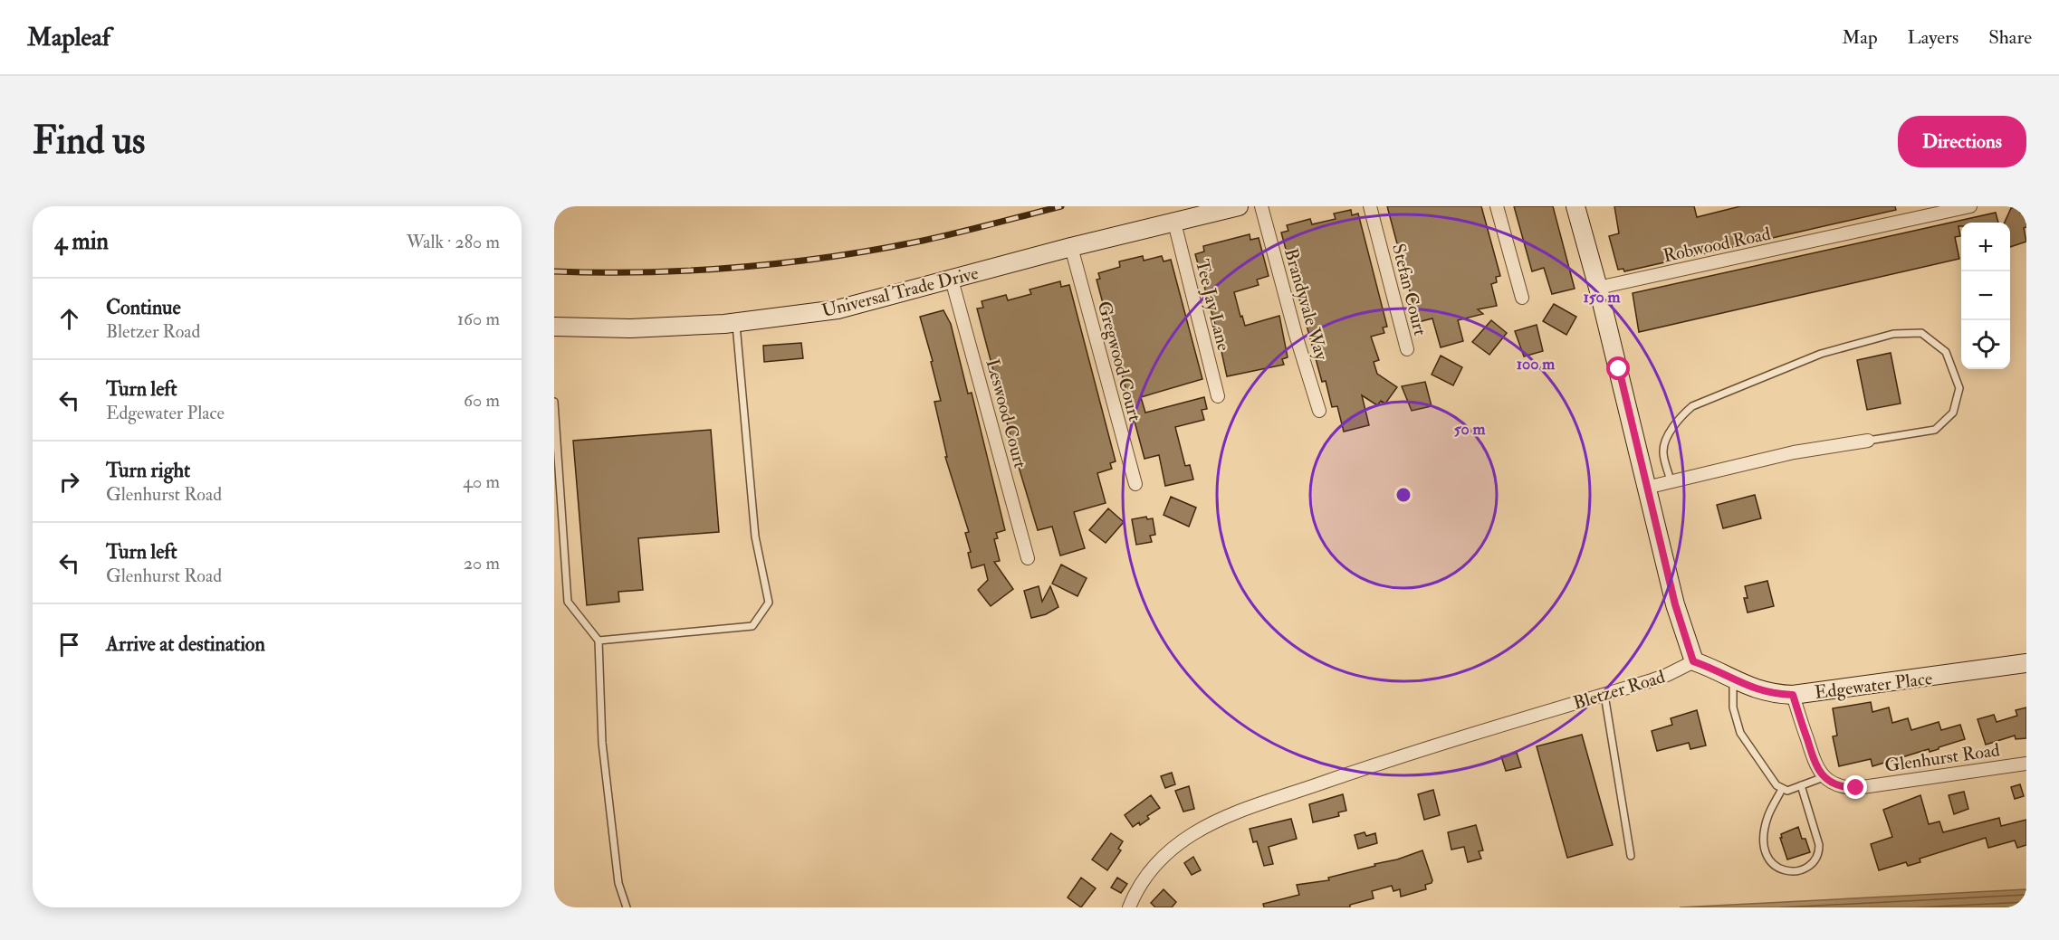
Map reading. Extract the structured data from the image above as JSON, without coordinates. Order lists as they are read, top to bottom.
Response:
{
  "streets": {
    "street": [
      "Robwood Road",
      "Stefan Court",
      "Universal Trade Drive",
      "Brandyvale Way",
      "Tee Jay Lane",
      "Gregwood Court",
      "Leswood Court",
      "Edgewater Place",
      "Bletzer Road",
      "Glenhurst Road"
    ]
  },
  "crossings": [
    ["Universal Trade Drive", "Tee Jay Lane"],
    ["Universal Trade Drive", "Gregwood Court"],
    ["Universal Trade Drive", "Leswood Court"],
    ["Edgewater Place", "Bletzer Road"]
  ],
  "page": {
    "header": "Mapleaf",
    "nav": ["Map", "Layers", "Share"],
    "buttons": "Directions",
    "title": "Find us",
    "heading": ["4 min", "Walk · 280 m"],
    "map_buttons": ["+", "−"],
    "list": [
      ["Continue", "Bletzer Road", "160 m"],
      ["Turn left", "Edgewater Place", "60 m"],
      ["Turn right", "Glenhurst Road", "40 m"],
      ["Turn left", "Glenhurst Road", "20 m"],
      "Arrive at destination"
    ]
  },
  "rings": ["150 m", "100 m", "50 m"]
}
